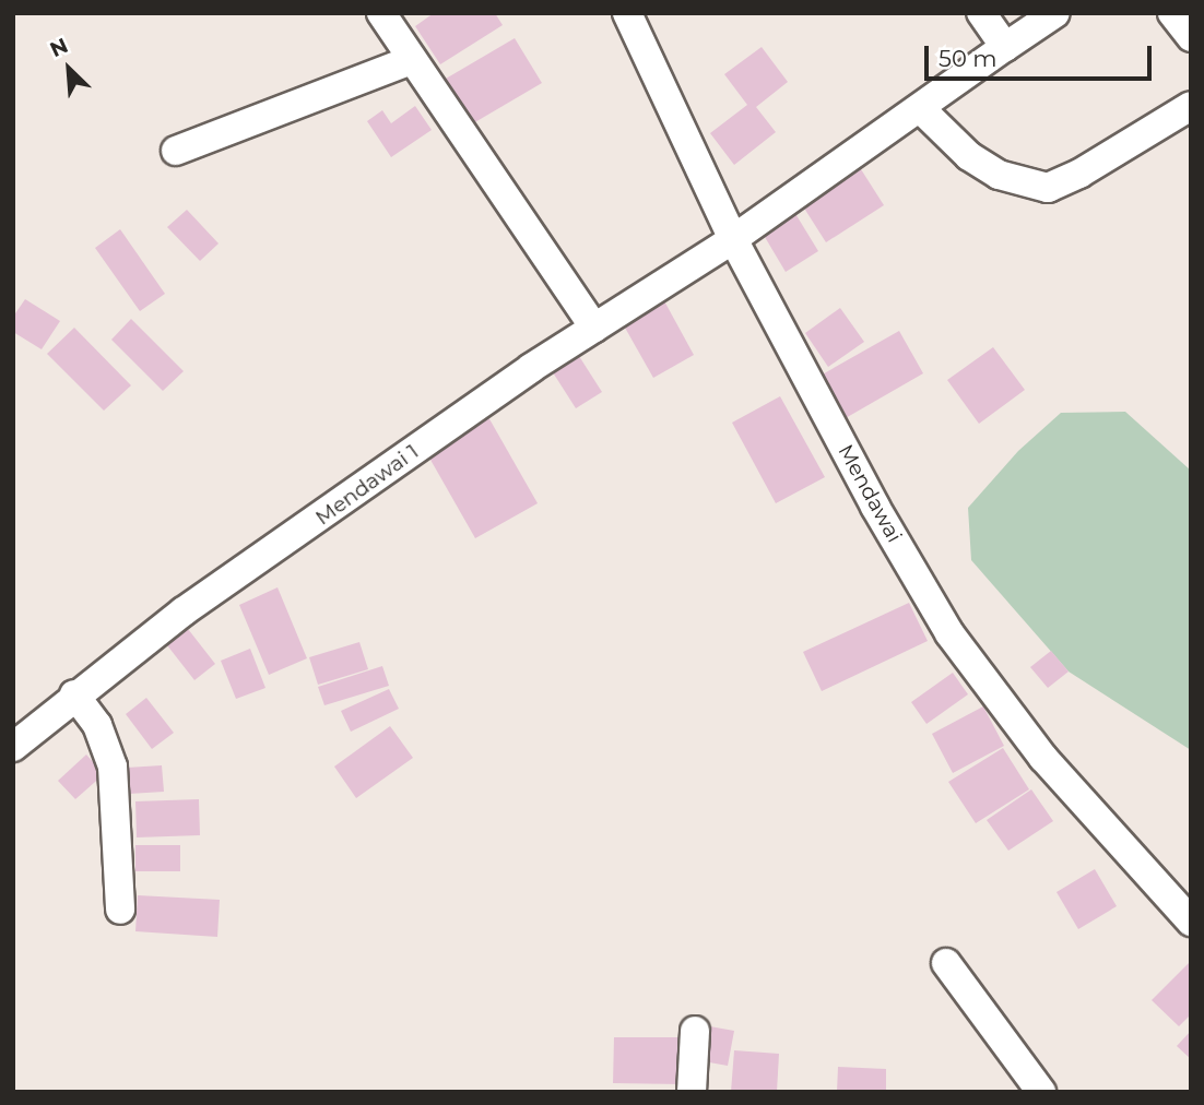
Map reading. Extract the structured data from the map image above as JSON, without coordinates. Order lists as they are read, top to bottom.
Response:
{
  "streets": {
    "street": ["Mendawai 1", "Mendawai"]
  },
  "crossings": [
    ["Mendawai 1", "Mendawai"]
  ],
  "scale_bar": "50 m",
  "north": "top left"
}
